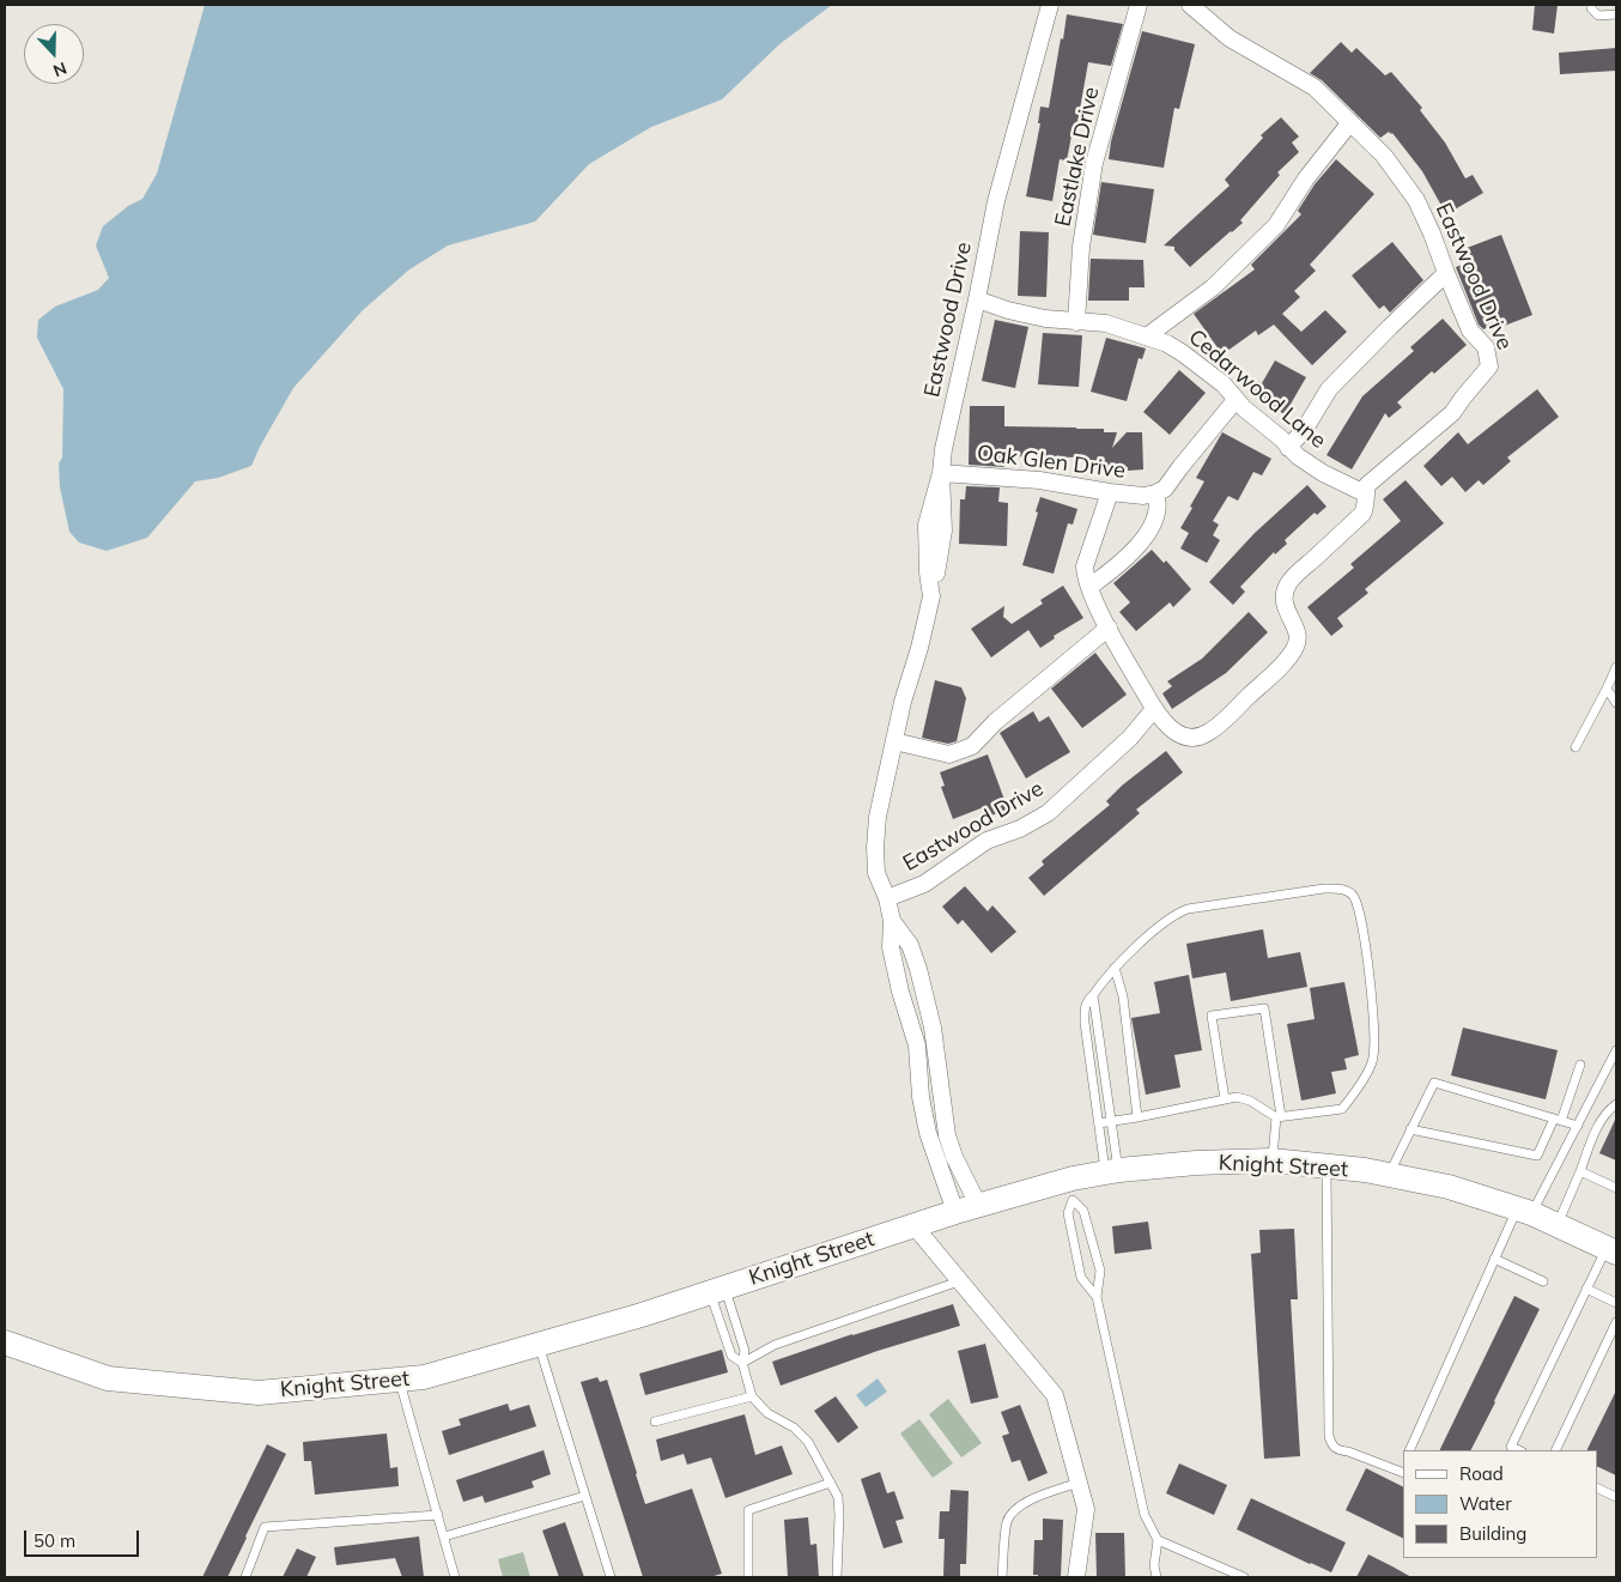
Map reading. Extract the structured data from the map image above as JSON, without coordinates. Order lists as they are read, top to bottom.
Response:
{
  "streets": {
    "street": [
      "Eastlake Drive",
      "Eastwood Drive",
      "Cedarwood Lane",
      "Oak Glen Drive",
      "Knight Street"
    ]
  },
  "crossings": [
    ["Eastlake Drive", "Cedarwood Lane"],
    ["Eastwood Drive", "Cedarwood Lane"],
    ["Eastwood Drive", "Oak Glen Drive"],
    ["Eastwood Drive", "Knight Street"]
  ],
  "legend": ["Road", "Water", "Building"],
  "scale_bar": "50 m",
  "north": "bottom"
}
